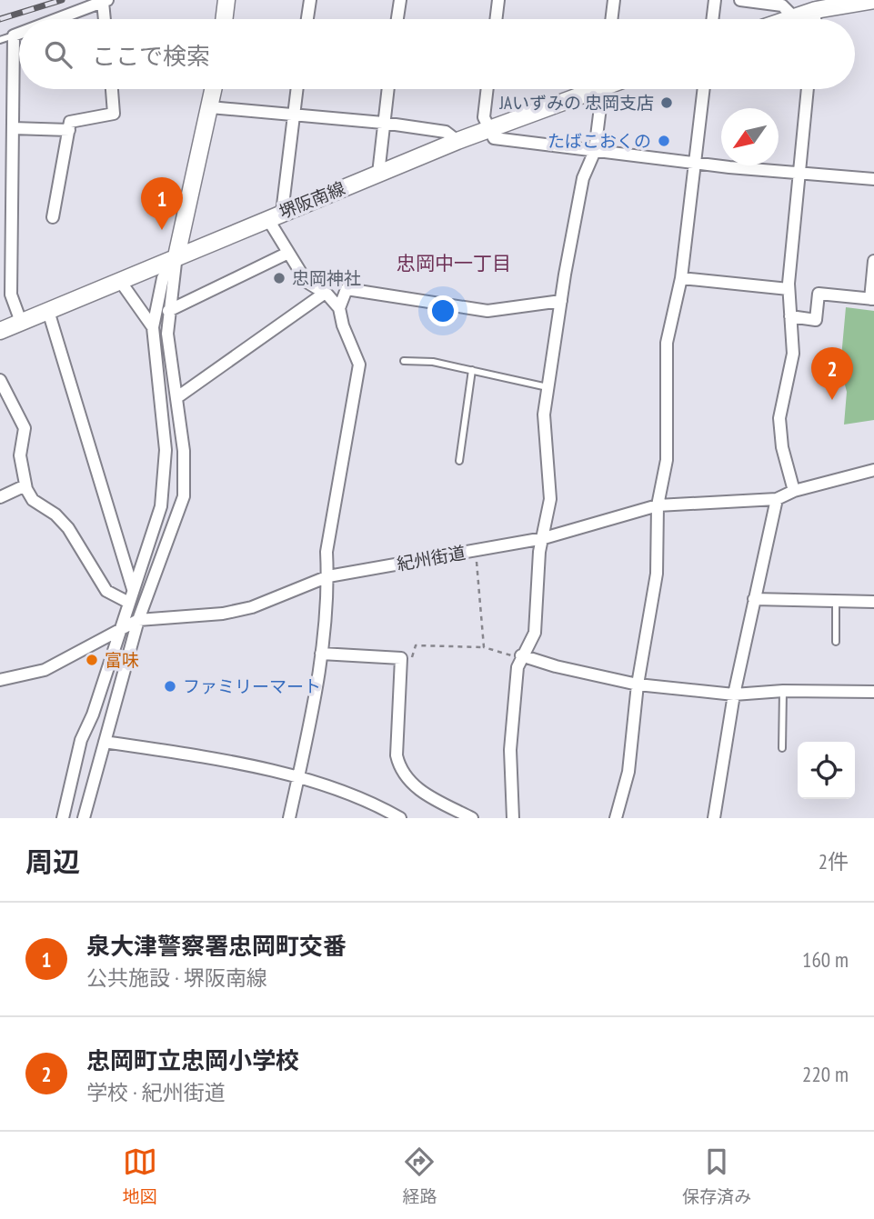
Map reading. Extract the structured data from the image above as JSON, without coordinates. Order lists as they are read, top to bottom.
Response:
{
  "streets": {
    "main road": ["堺阪南線"],
    "street": ["紀州街道"]
  },
  "districts": ["忠岡中一丁目"],
  "places": [
    "JAいずみの 忠岡支店",
    "たばこおくの",
    "忠岡神社",
    "富味",
    "ファミリーマート"
  ],
  "north": "bottom left",
  "page": {
    "search": "ここで検索",
    "pins": ["1", "2"],
    "heading": ["周辺", "2件"],
    "list": [
      {
        "mark": "1",
        "name": "泉大津警察署忠岡町交番",
        "note": "公共施設 · 堺阪南線",
        "value": "160 m"
      },
      {
        "mark": "2",
        "name": "忠岡町立忠岡小学校",
        "note": "学校 · 紀州街道",
        "value": "220 m"
      }
    ],
    "nav": ["地図", "経路", "保存済み"]
  }
}
